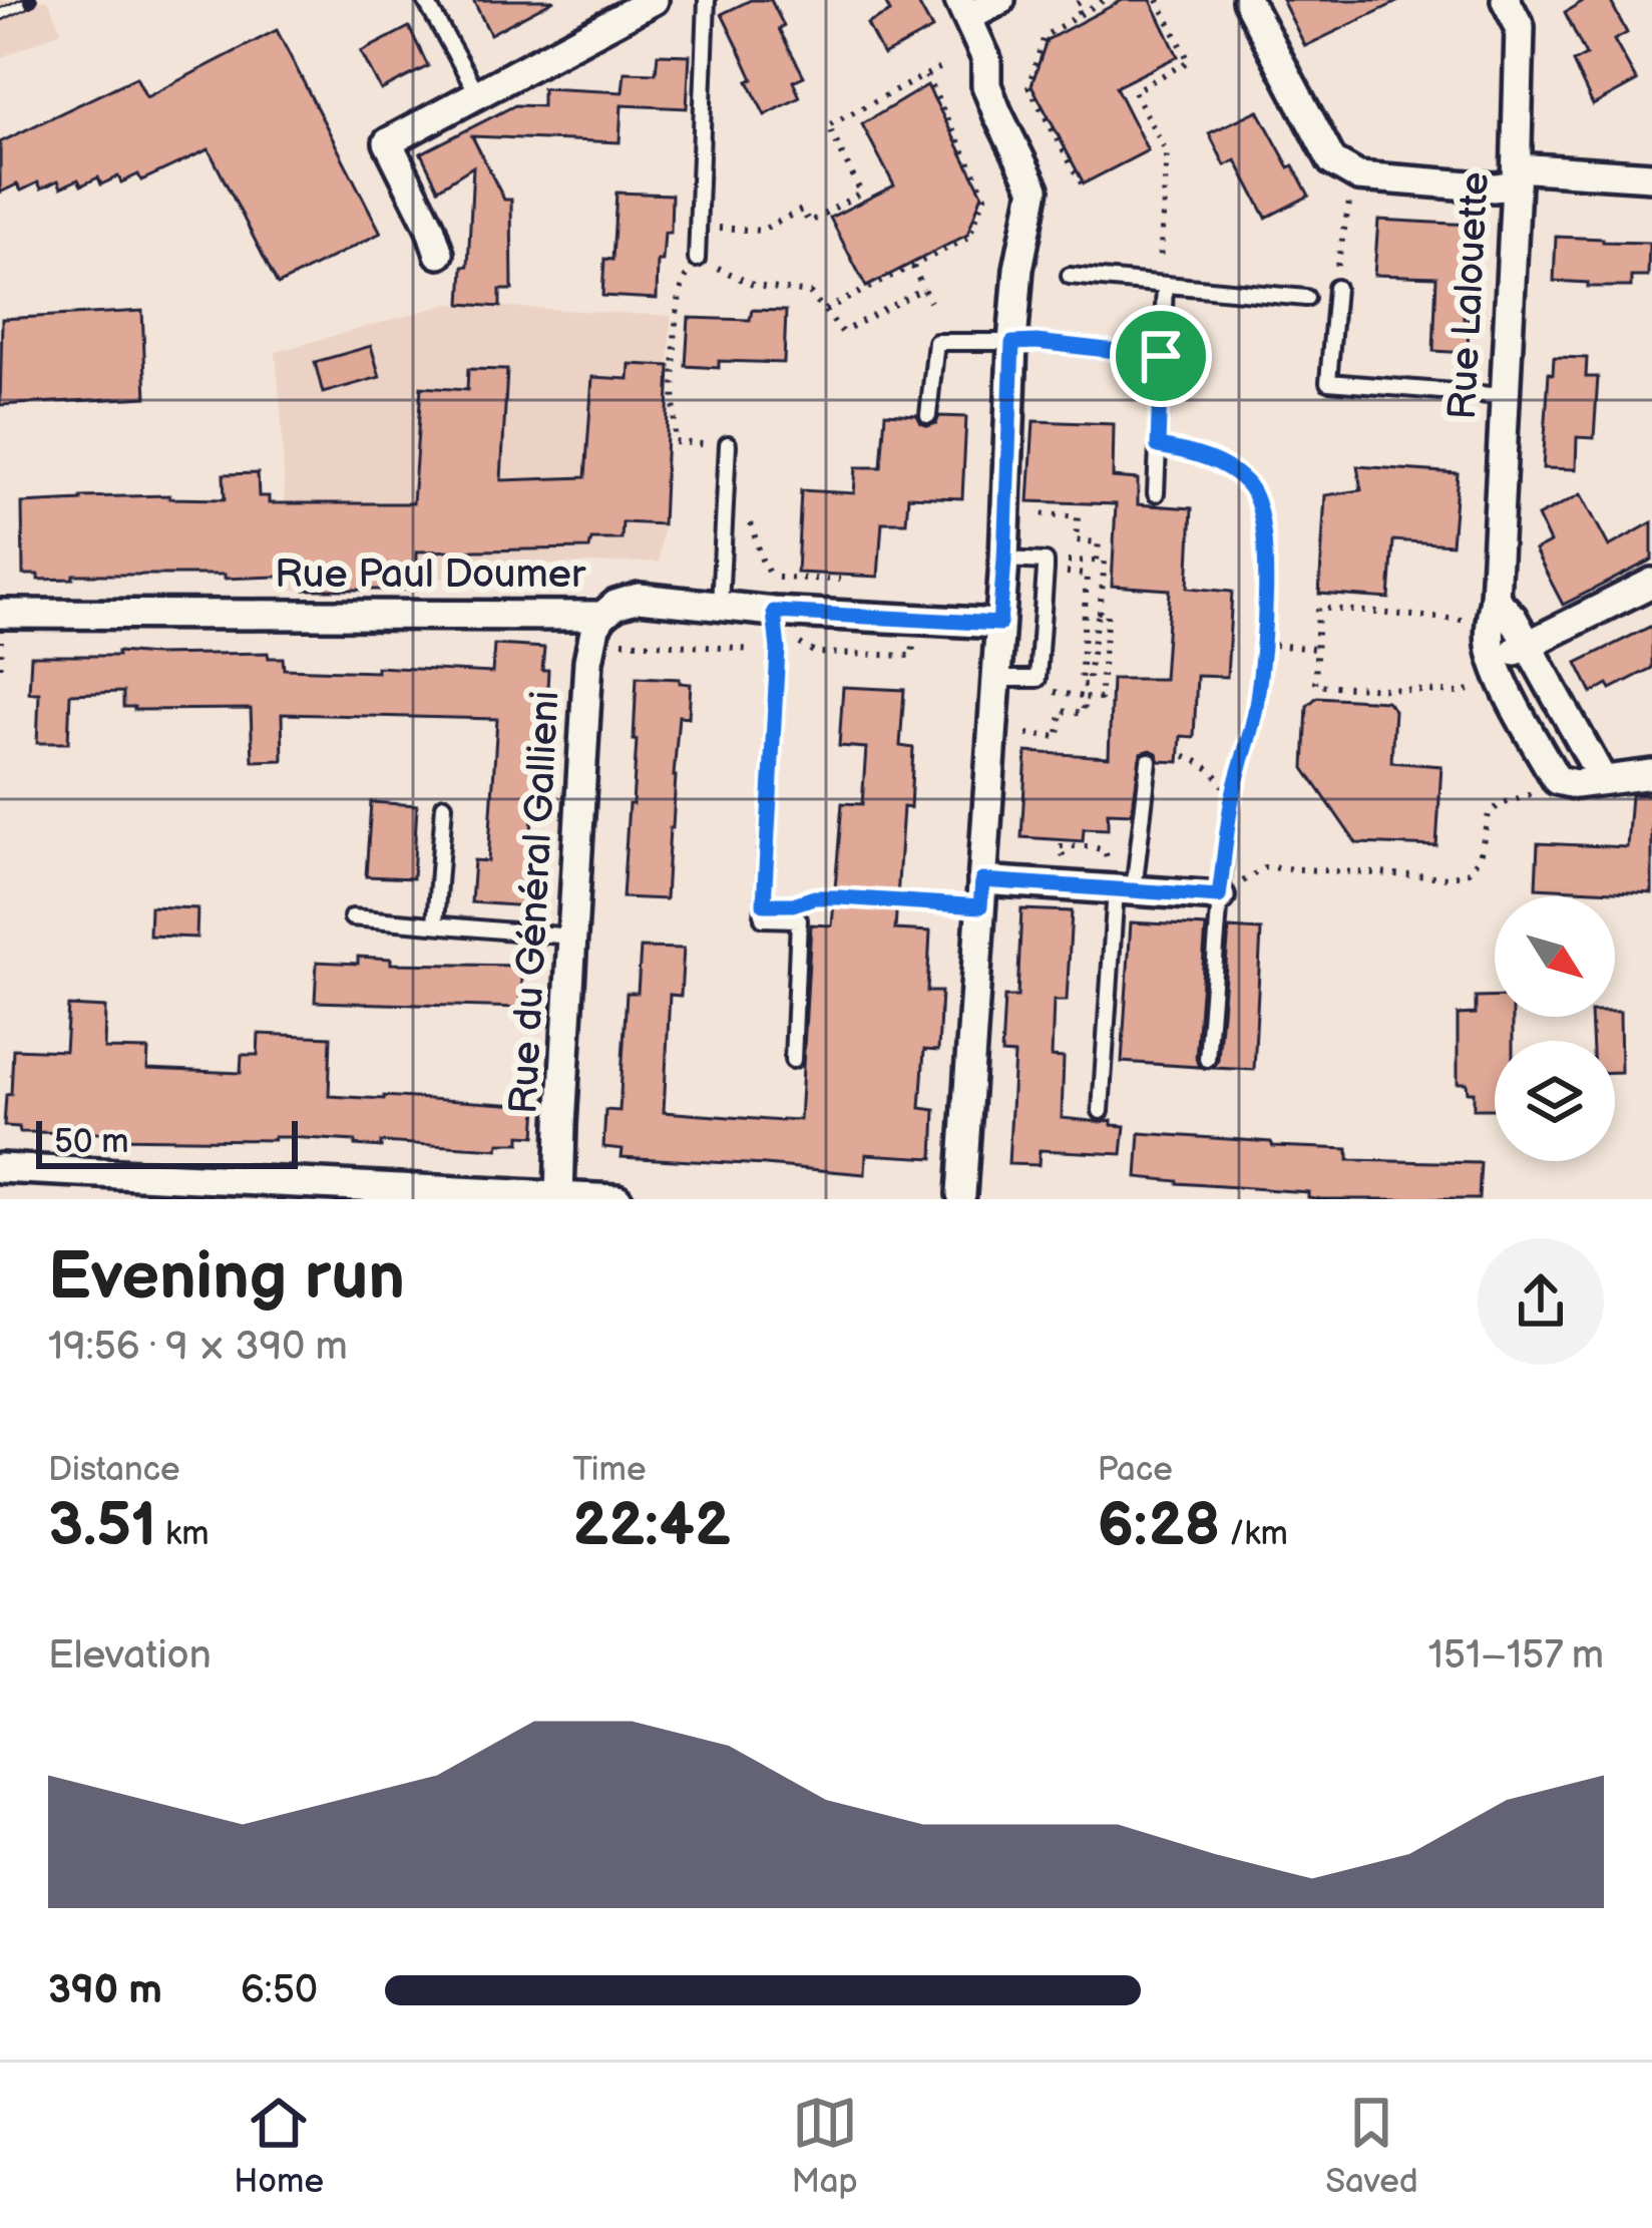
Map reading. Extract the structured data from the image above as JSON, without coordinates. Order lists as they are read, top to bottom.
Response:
{
  "streets": {
    "street": ["Rue Lalouette", "Rue Paul Doumer", "Rue du Général Gallieni"]
  },
  "crossings": [
    ["Rue Paul Doumer", "Rue du Général Gallieni"]
  ],
  "scale_bar": "50 m",
  "north": "bottom right",
  "page": {
    "scale": "50 m",
    "heading": ["Evening run", "19:56 · 9 × 390 m"],
    "stats": [
      ["Distance", "3.51 km"],
      ["Time", "22:42"],
      ["Pace", "6:28 /km"]
    ],
    "chart": ["Elevation", "151–157 m"],
    "list": [
      {
        "name": "390 m",
        "note": "6:50"
      }
    ],
    "tabs": ["Home", "Map", "Saved"]
  }
}
